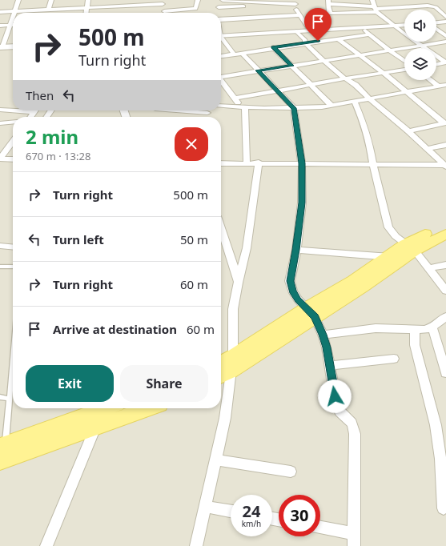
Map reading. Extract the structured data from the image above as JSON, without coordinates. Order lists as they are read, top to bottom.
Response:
{
  "page": {
    "turn": ["500 m", "Turn right"],
    "then": "Then",
    "heading": ["2 min", "670 m · 13:28"],
    "list": [
      {
        "name": "Turn right",
        "value": "500 m"
      },
      {
        "name": "Turn left",
        "value": "50 m"
      },
      {
        "name": "Turn right",
        "value": "60 m"
      },
      {
        "name": "Arrive at destination",
        "value": "60 m"
      }
    ],
    "buttons": ["Exit", "Share"],
    "speed": "24 km/h",
    "limit": "30"
  }
}
